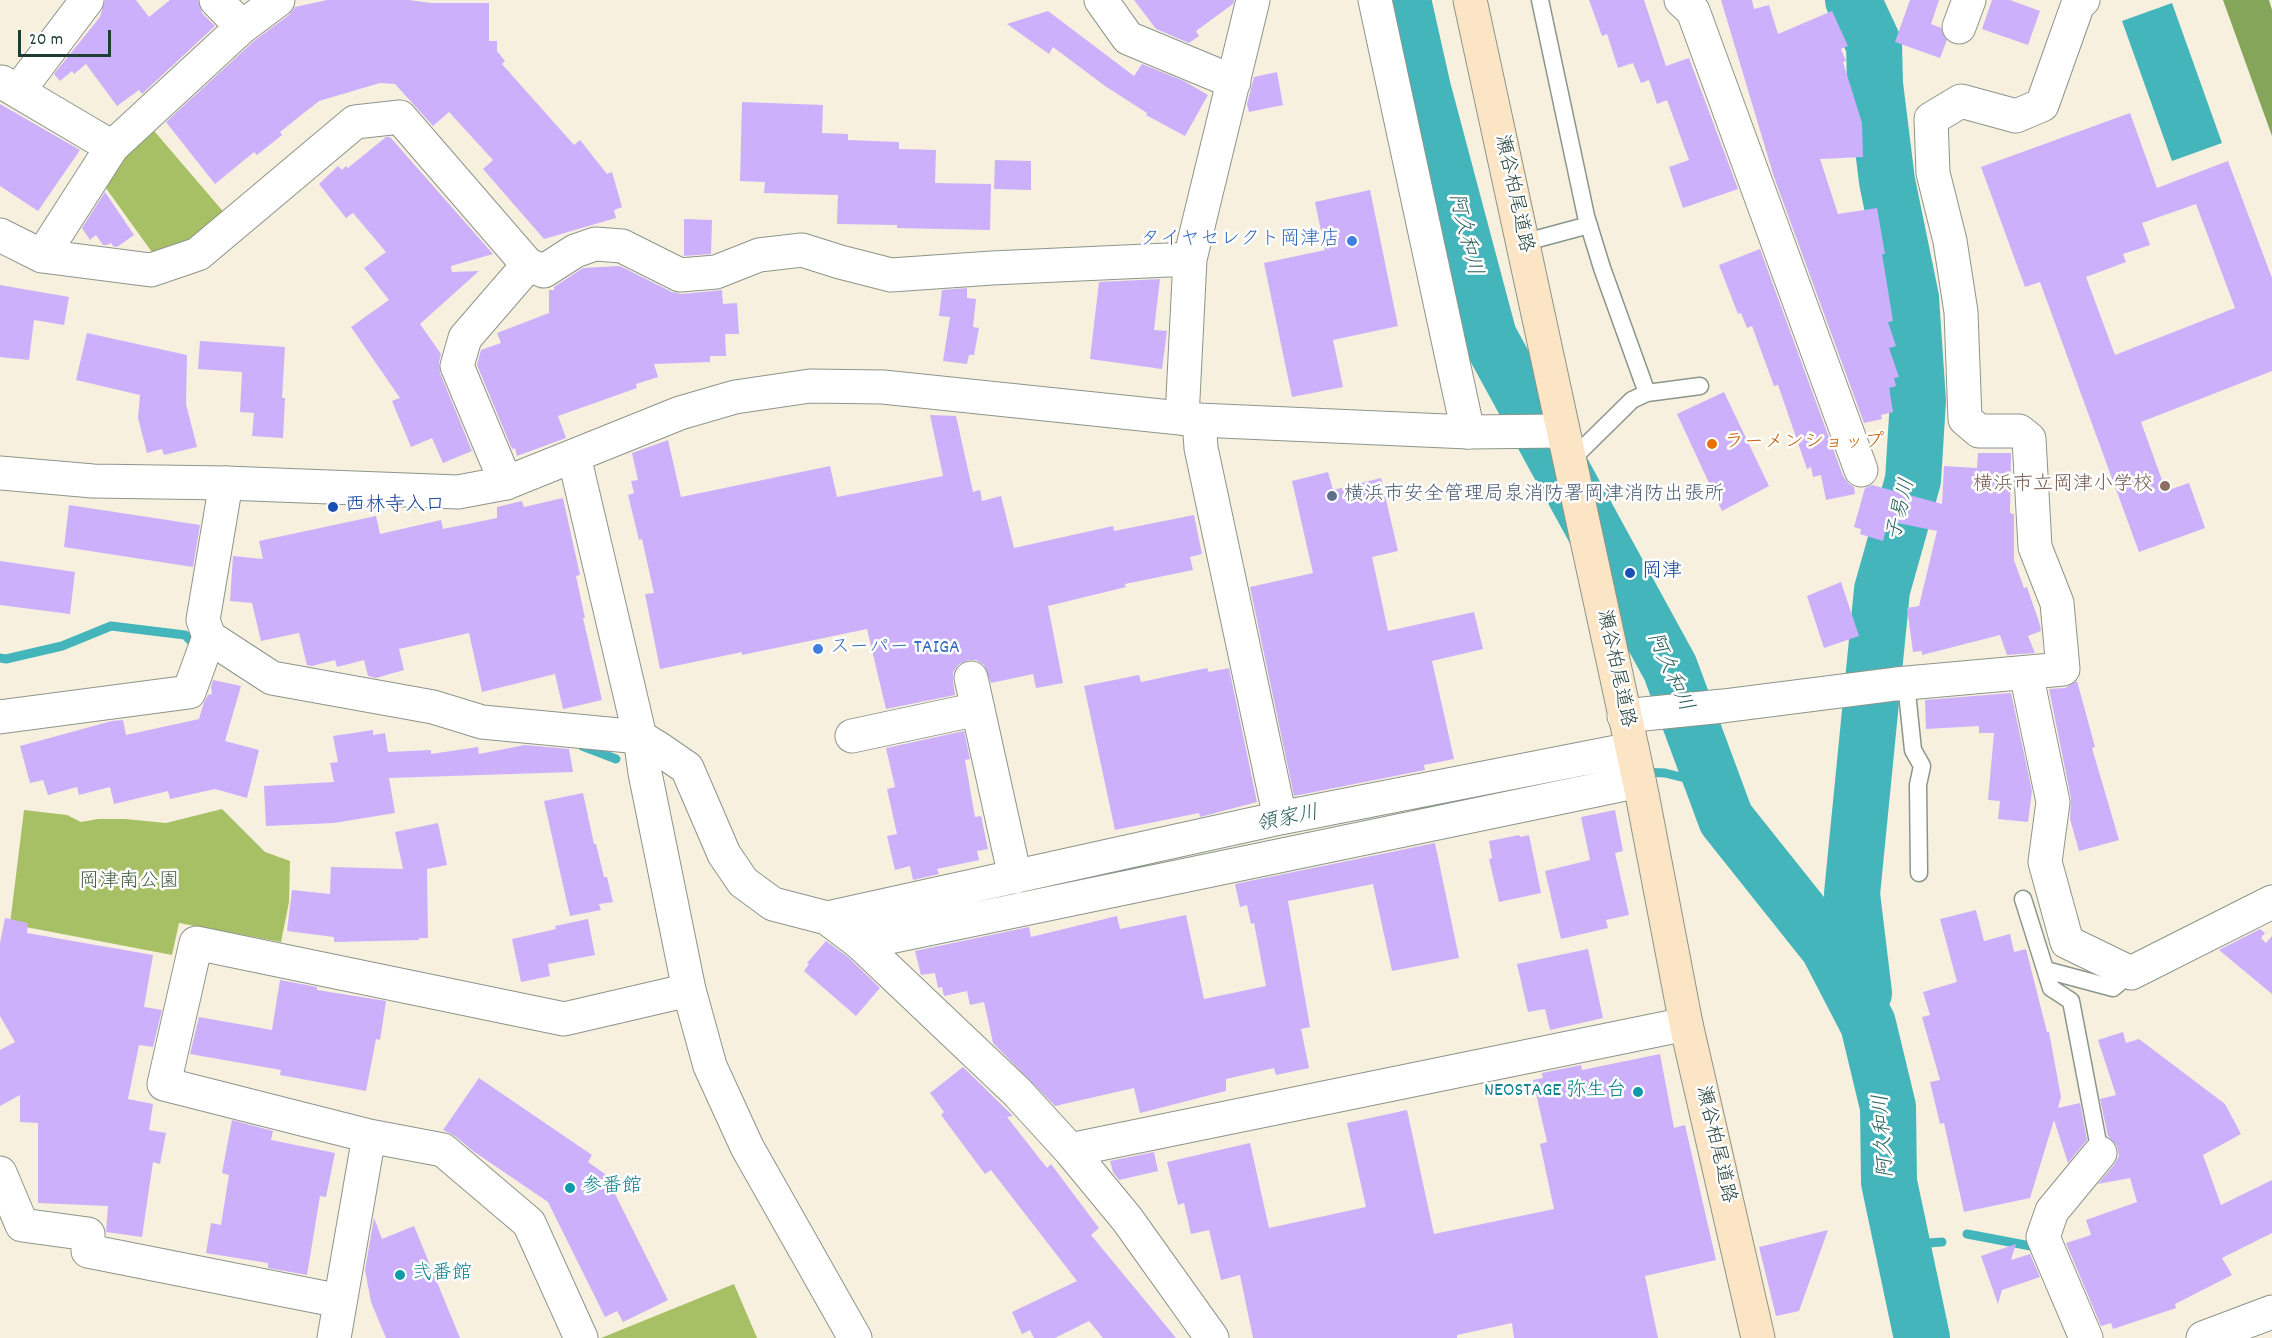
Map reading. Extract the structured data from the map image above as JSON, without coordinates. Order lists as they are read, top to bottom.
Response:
{
  "streets": {
    "main road": ["瀬谷柏尾道路"]
  },
  "water": ["阿久和川", "子易川", "領家川"],
  "parks": ["岡津南公園"],
  "places": [
    "タイヤセレクト岡津店",
    "ラーメンショップ",
    "横浜市立岡津小学校",
    "横浜市安全管理局泉消防署岡津消防出張所",
    "西林寺入口",
    "岡津",
    "スーパー TAIGA",
    "NEOSTAGE 弥生台",
    "参番館",
    "弐番館"
  ],
  "scale_bar": "20 m"
}
